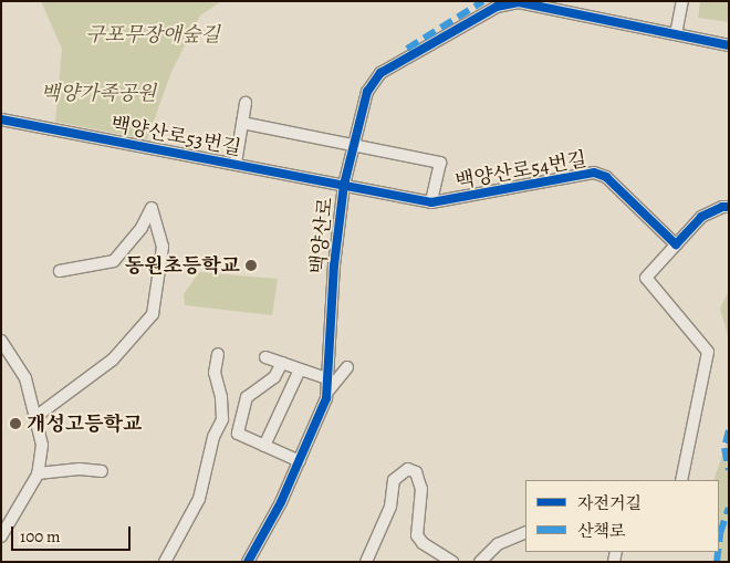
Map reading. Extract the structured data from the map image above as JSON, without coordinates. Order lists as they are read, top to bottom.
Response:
{
  "streets": {
    "street": ["백양산로53번길", "백양산로54번길", "백양산로"]
  },
  "crossings": [
    ["백양산로53번길", "백양산로54번길"],
    ["백양산로53번길", "백양산로"],
    ["백양산로54번길", "백양산로"]
  ],
  "parks": ["구포무장애숲길", "백양가족공원"],
  "places": ["동원초등학교", "개성고등학교"],
  "legend": ["자전거길", "산책로"],
  "scale_bar": "100 m"
}
